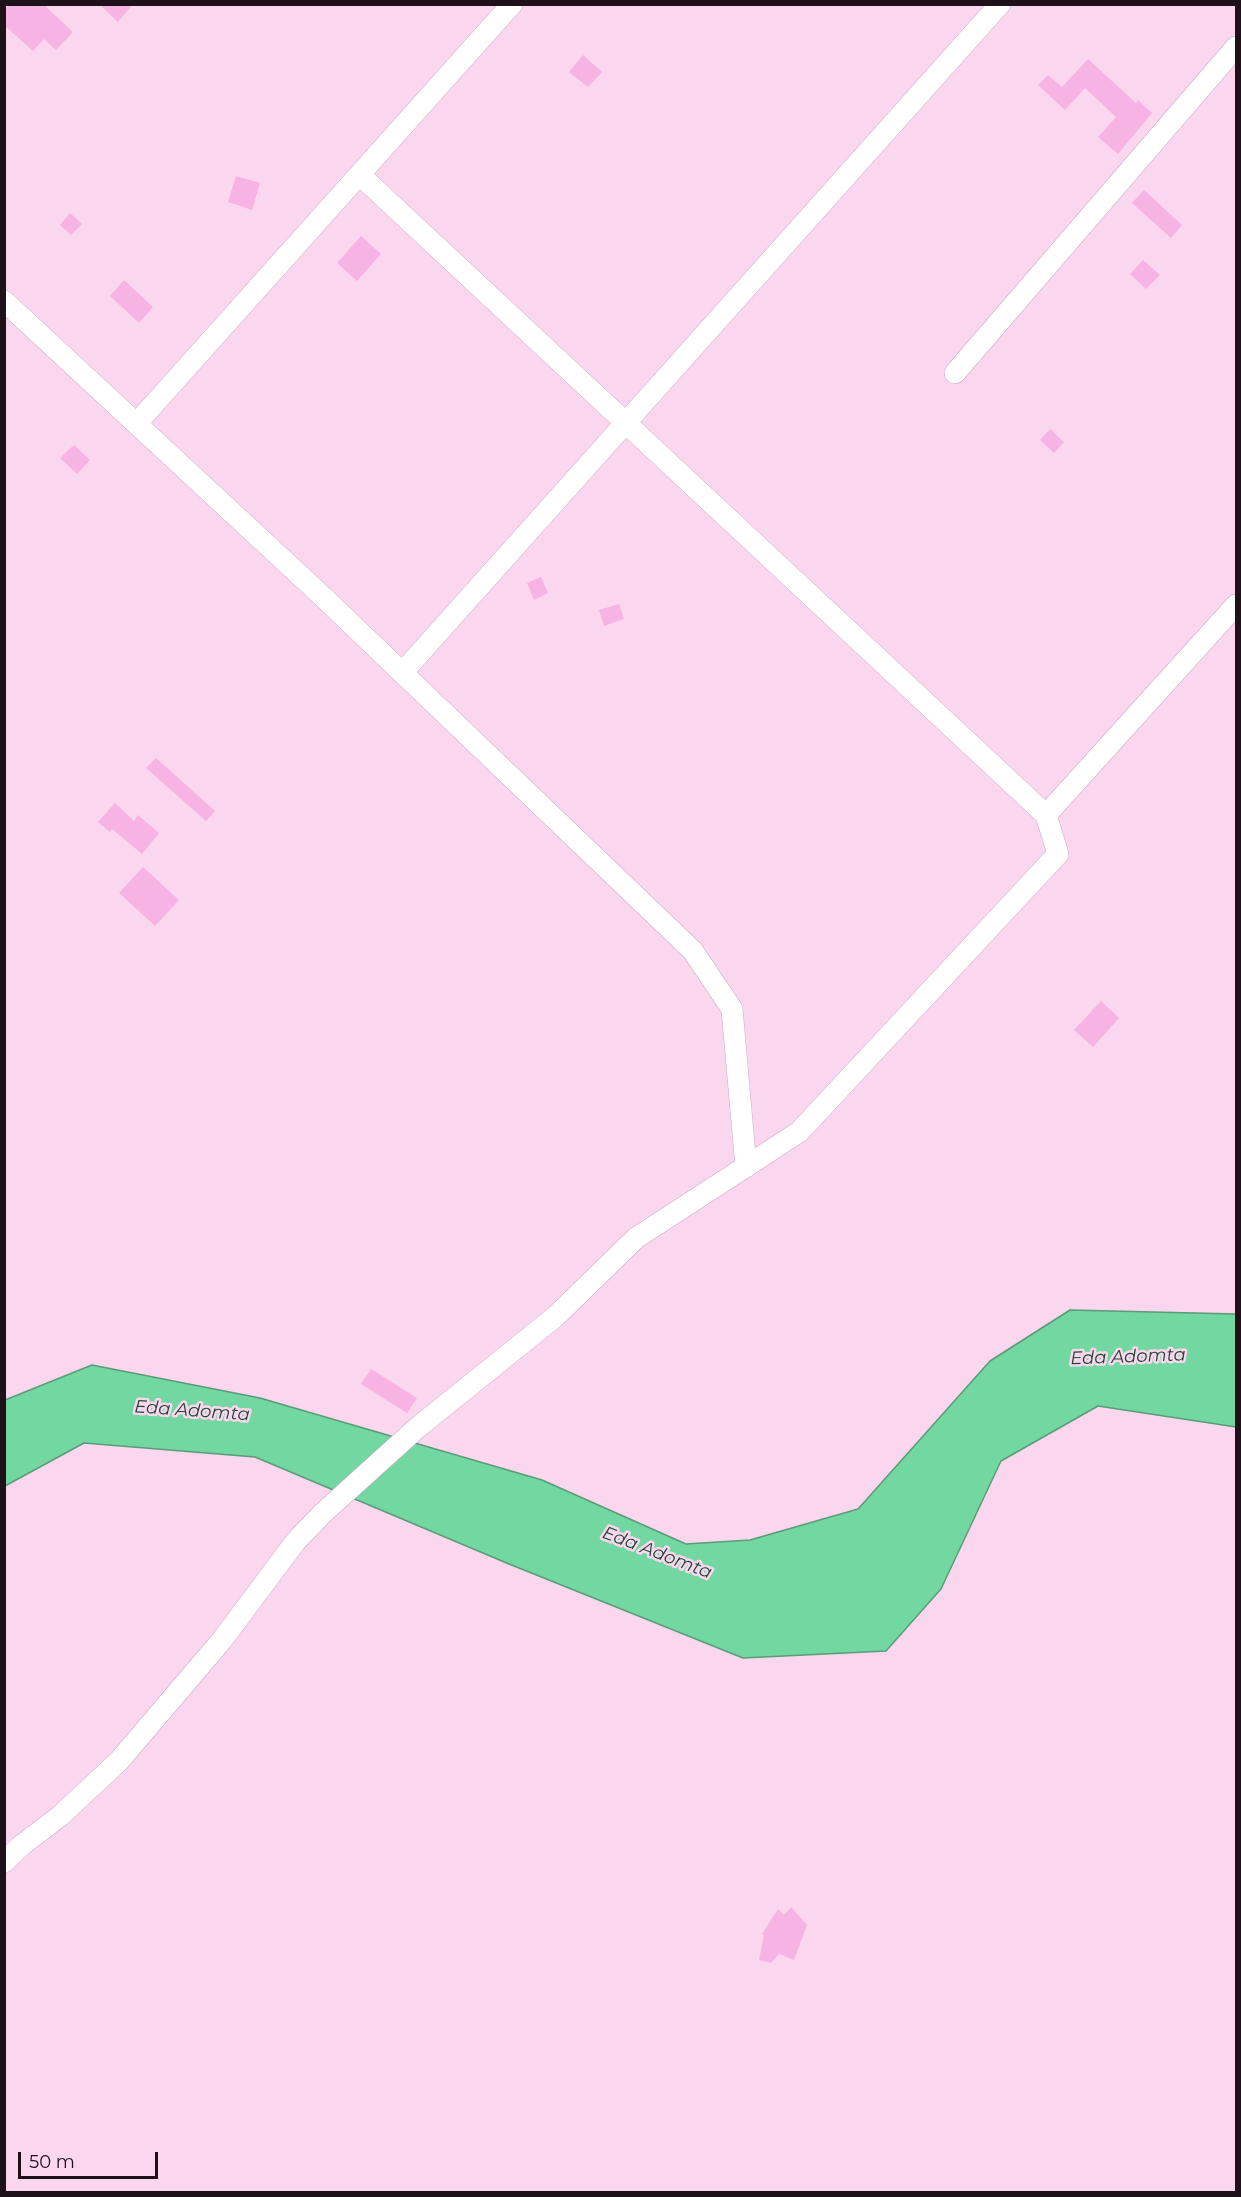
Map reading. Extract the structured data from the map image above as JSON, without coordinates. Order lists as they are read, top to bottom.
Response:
{
  "water": ["Eda Adomta"],
  "scale_bar": "50 m"
}
